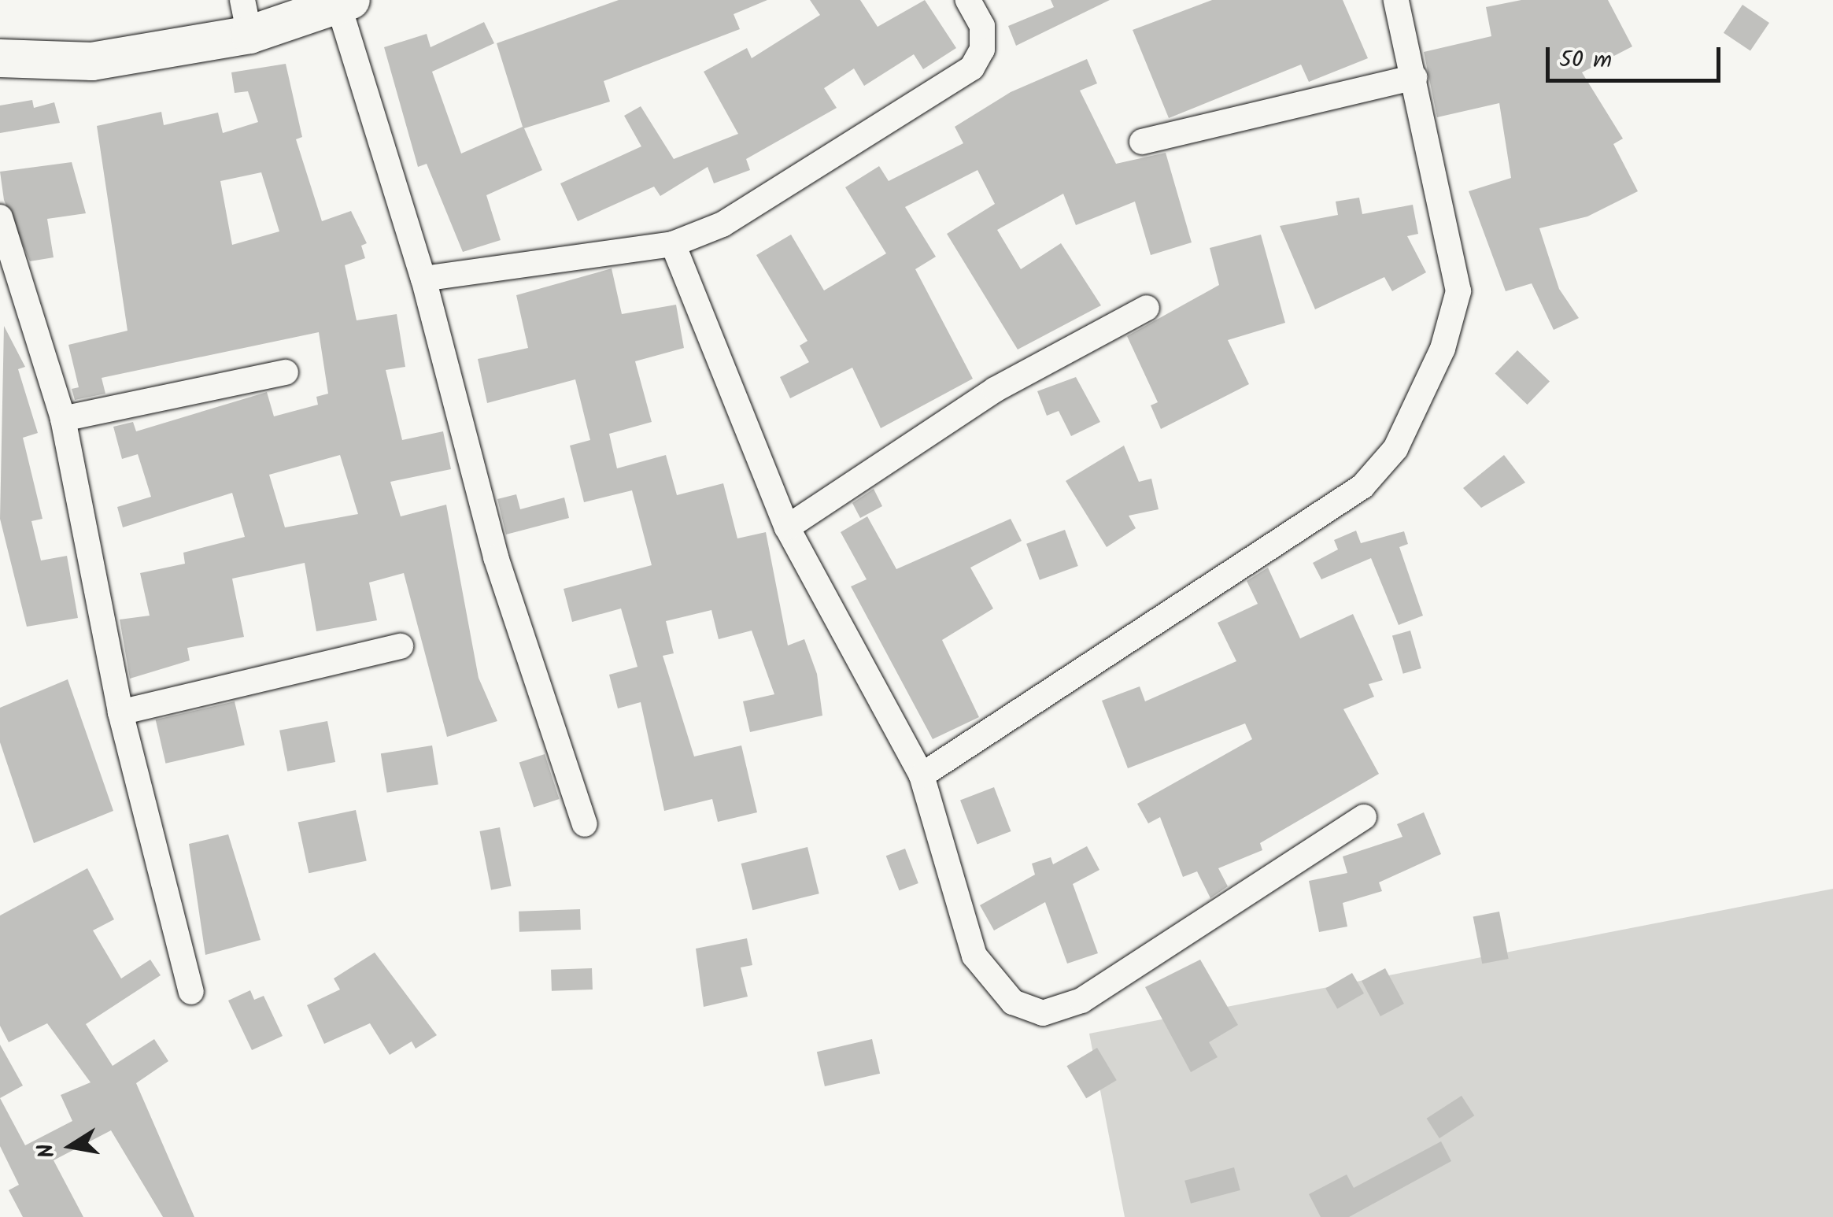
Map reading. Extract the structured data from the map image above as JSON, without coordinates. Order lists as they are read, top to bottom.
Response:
{
  "scale_bar": "50 m",
  "north": "left"
}
